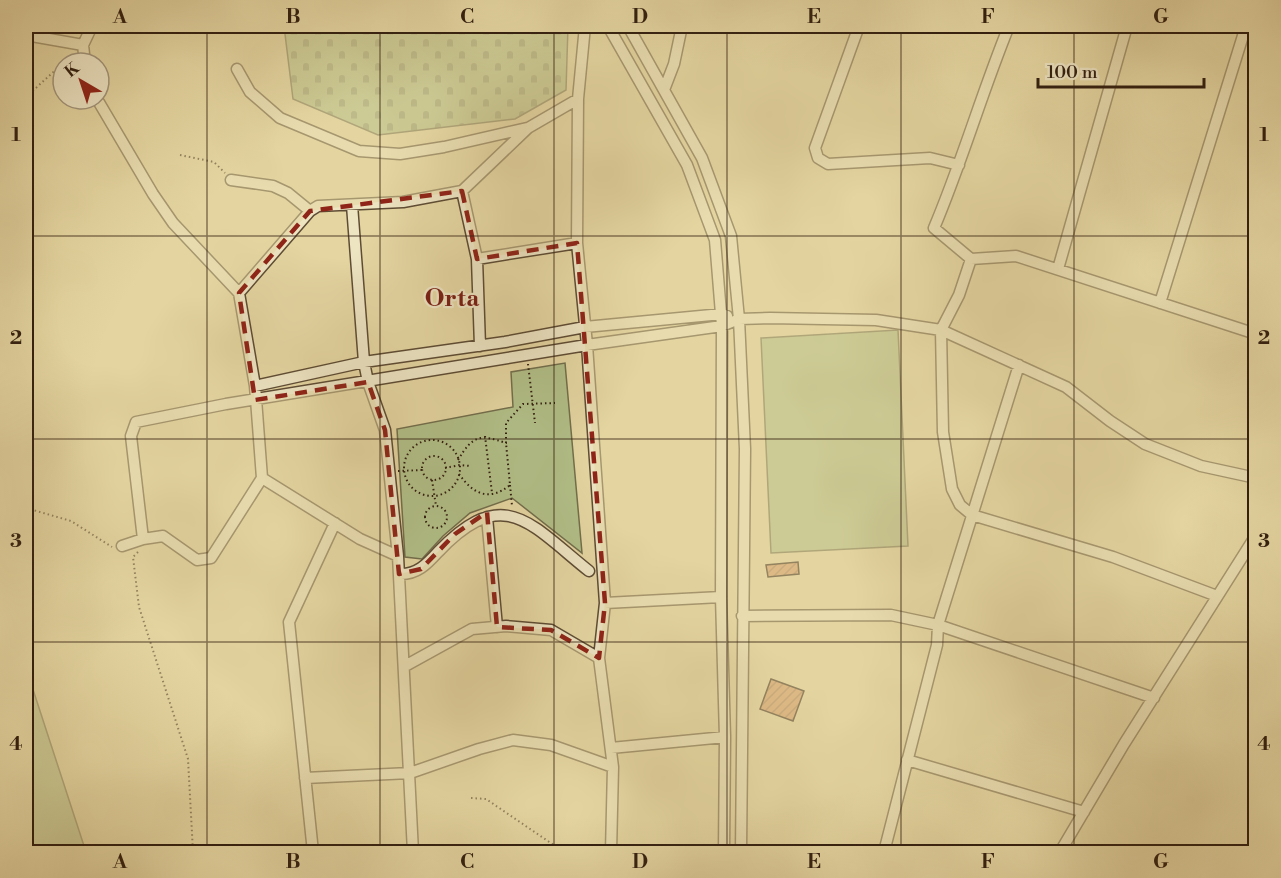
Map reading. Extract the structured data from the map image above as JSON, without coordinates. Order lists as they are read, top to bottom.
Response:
{
  "districts": ["Orta"],
  "scale_bar": "100 m",
  "north": "top left",
  "grid": {
    "columns": [
      "A",
      "B",
      "C",
      "D",
      "E",
      "F",
      "G"
    ],
    "rows": [
      "1",
      "2",
      "3",
      "4"
    ]
  }
}
